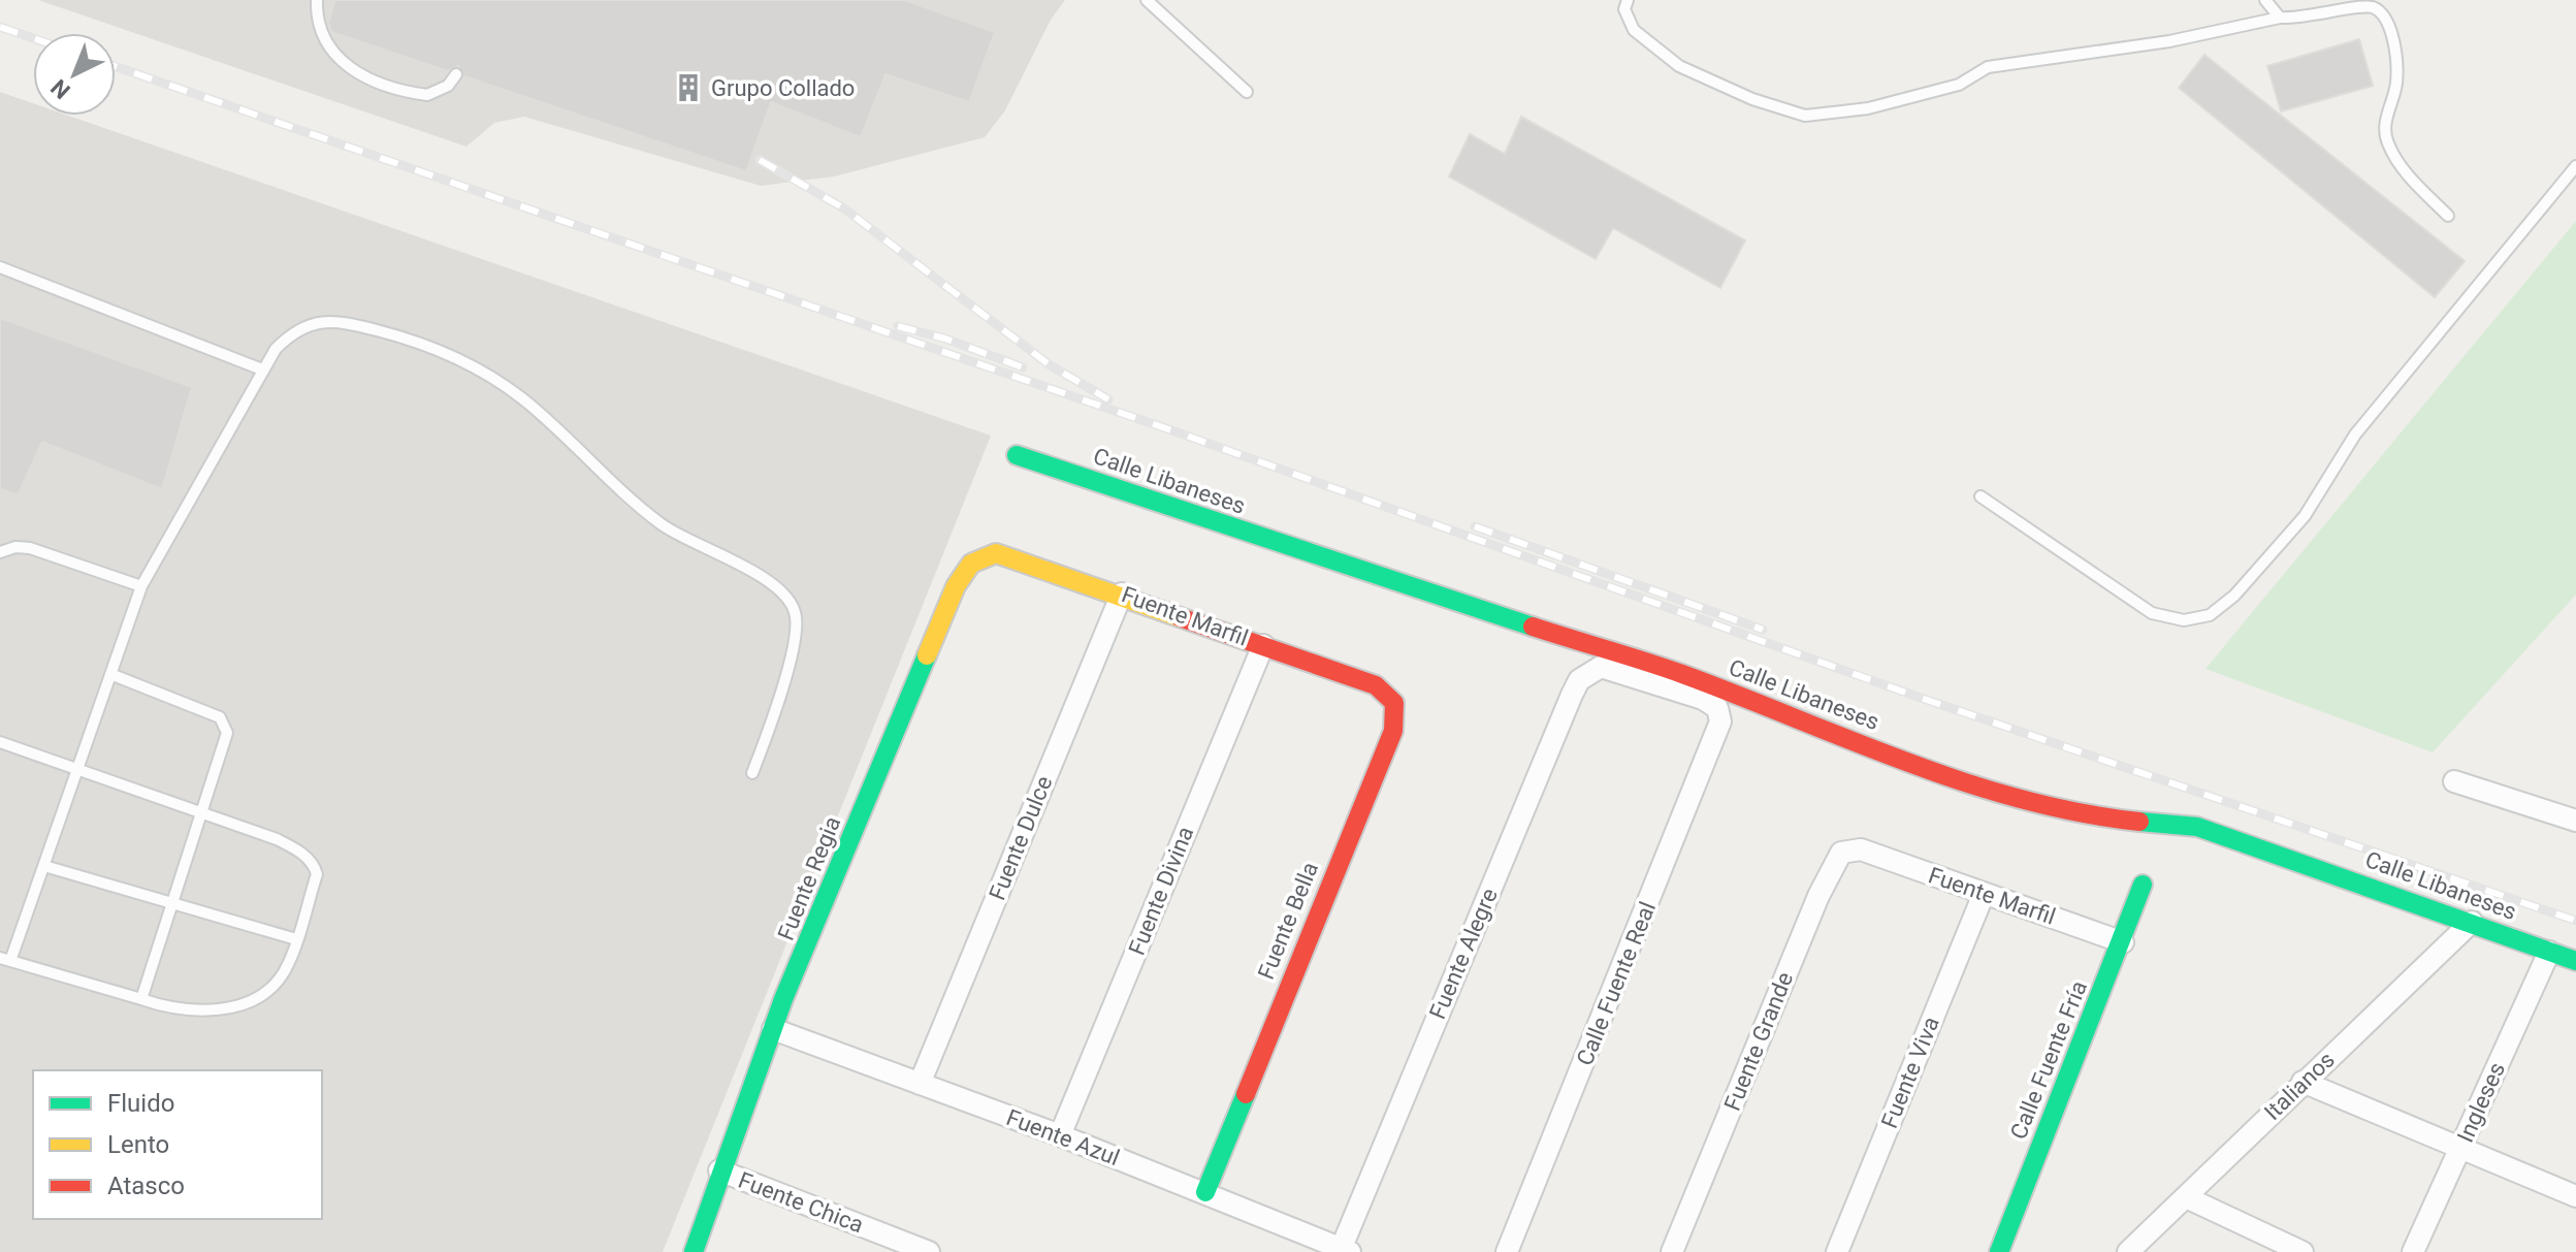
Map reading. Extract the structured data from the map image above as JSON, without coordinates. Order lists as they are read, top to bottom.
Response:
{
  "streets": {
    "street": [
      "Calle Libaneses",
      "Fuente Marfil",
      "Fuente Dulce",
      "Fuente Regia",
      "Fuente Divina",
      "Fuente Bella",
      "Fuente Alegre",
      "Calle Fuente Real",
      "Fuente Grande",
      "Calle Fuente Fría",
      "Fuente Viva",
      "Italianos",
      "Ingleses",
      "Fuente Azul",
      "Fuente Chica"
    ]
  },
  "crossings": [
    ["Calle Libaneses", "Italianos"],
    ["Calle Libaneses", "Ingleses"],
    ["Fuente Marfil", "Fuente Dulce"],
    ["Fuente Marfil", "Fuente Regia"],
    ["Fuente Marfil", "Fuente Divina"],
    ["Fuente Marfil", "Fuente Bella"],
    ["Fuente Marfil", "Fuente Grande"],
    ["Fuente Marfil", "Calle Fuente Fría"],
    ["Fuente Marfil", "Fuente Viva"],
    ["Fuente Dulce", "Fuente Azul"],
    ["Fuente Regia", "Fuente Azul"],
    ["Fuente Regia", "Fuente Chica"],
    ["Fuente Divina", "Fuente Azul"],
    ["Fuente Bella", "Fuente Azul"],
    ["Fuente Alegre", "Calle Fuente Real"],
    ["Fuente Alegre", "Fuente Azul"]
  ],
  "places": {
    "building": ["Grupo Collado"]
  },
  "legend": ["Fluido", "Lento", "Atasco"],
  "north": "bottom left"
}
